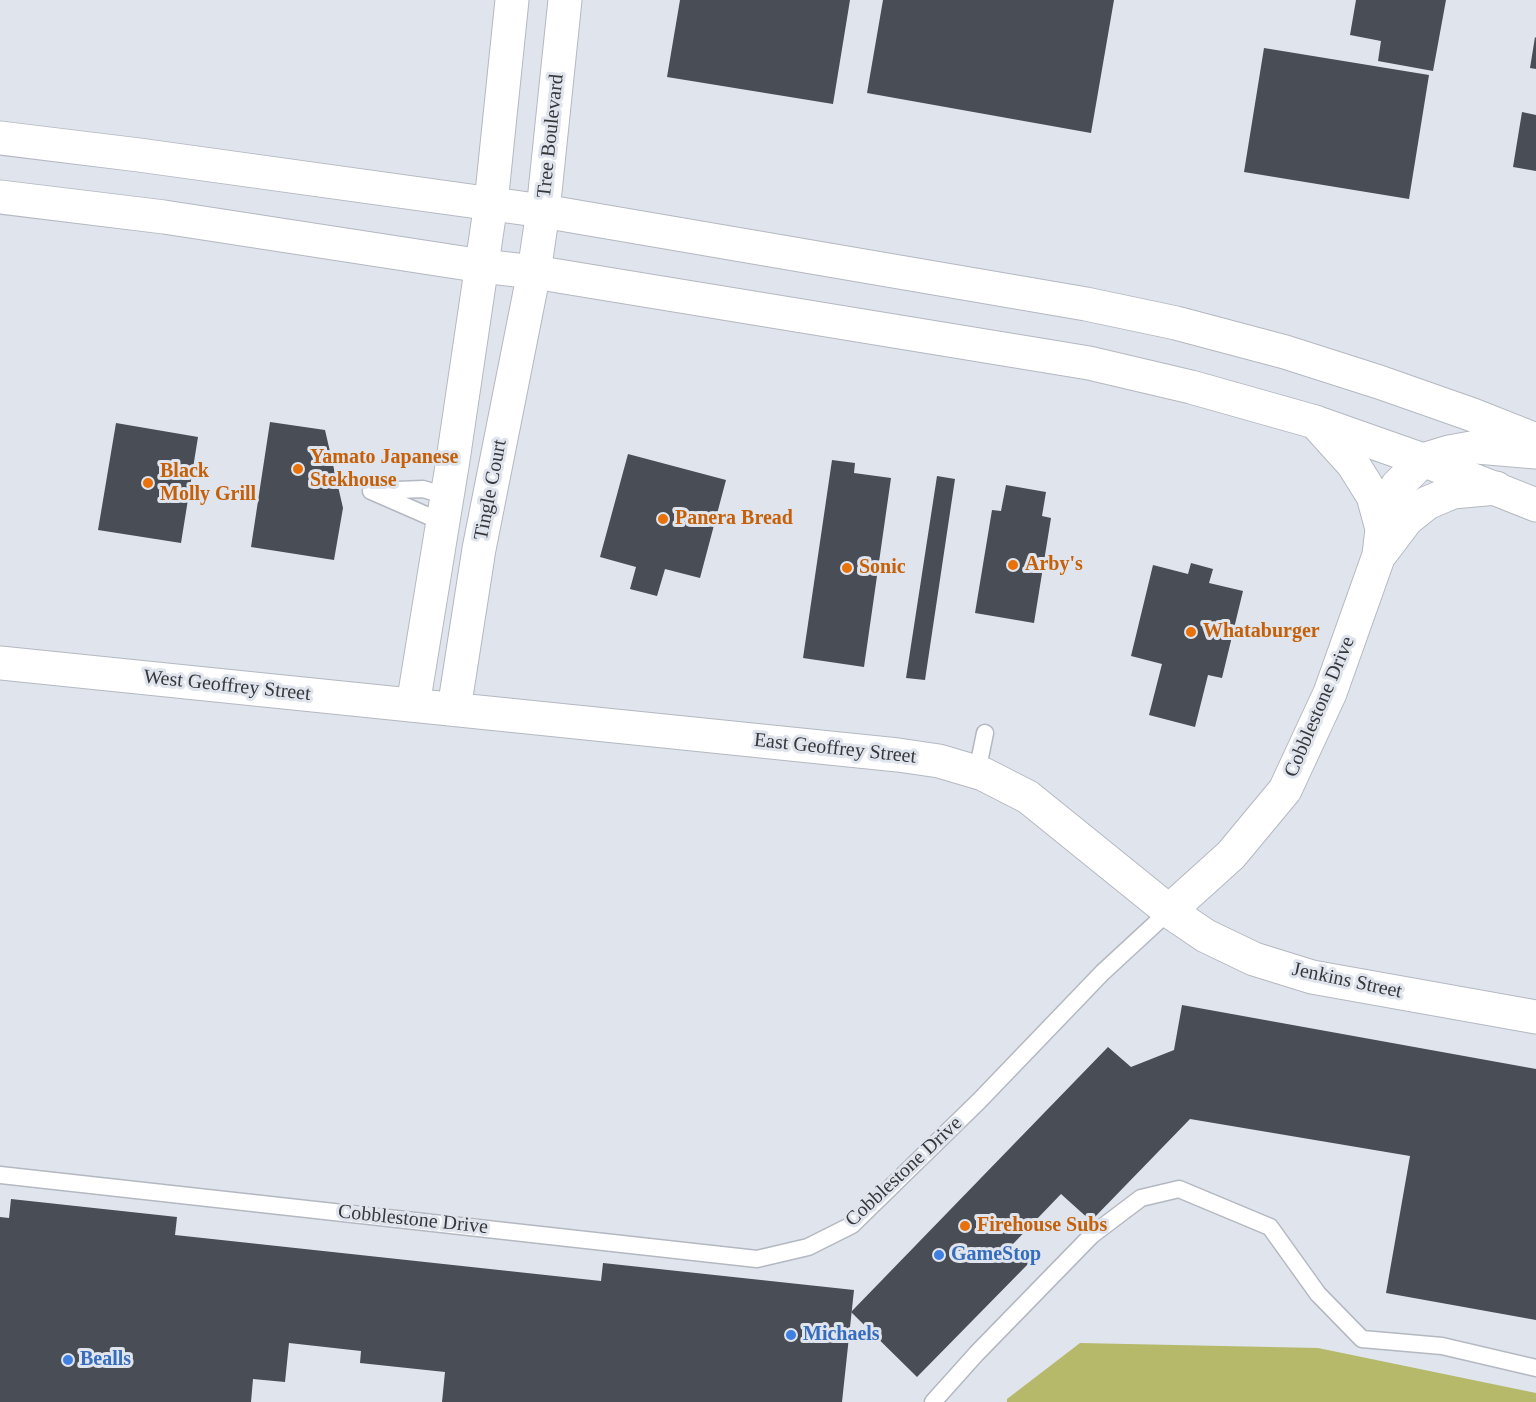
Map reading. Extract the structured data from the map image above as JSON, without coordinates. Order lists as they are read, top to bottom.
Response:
{
  "streets": {
    "street": [
      "Tree Boulevard",
      "Tingle Court",
      "West Geoffrey Street",
      "Cobblestone Drive",
      "East Geoffrey Street",
      "Jenkins Street"
    ]
  },
  "crossings": [
    ["Tree Boulevard", "Tingle Court"],
    ["Tingle Court", "West Geoffrey Street"],
    ["Tingle Court", "East Geoffrey Street"],
    ["West Geoffrey Street", "East Geoffrey Street"],
    ["Cobblestone Drive", "East Geoffrey Street"],
    ["Cobblestone Drive", "Jenkins Street"],
    ["East Geoffrey Street", "Jenkins Street"]
  ],
  "places": [
    "Yamato Japanese Stekhouse",
    "Black Molly Grill",
    "Panera Bread",
    "Arby's",
    "Sonic",
    "Whataburger",
    "Firehouse Subs",
    "GameStop",
    "Michaels",
    "Bealls"
  ]
}
